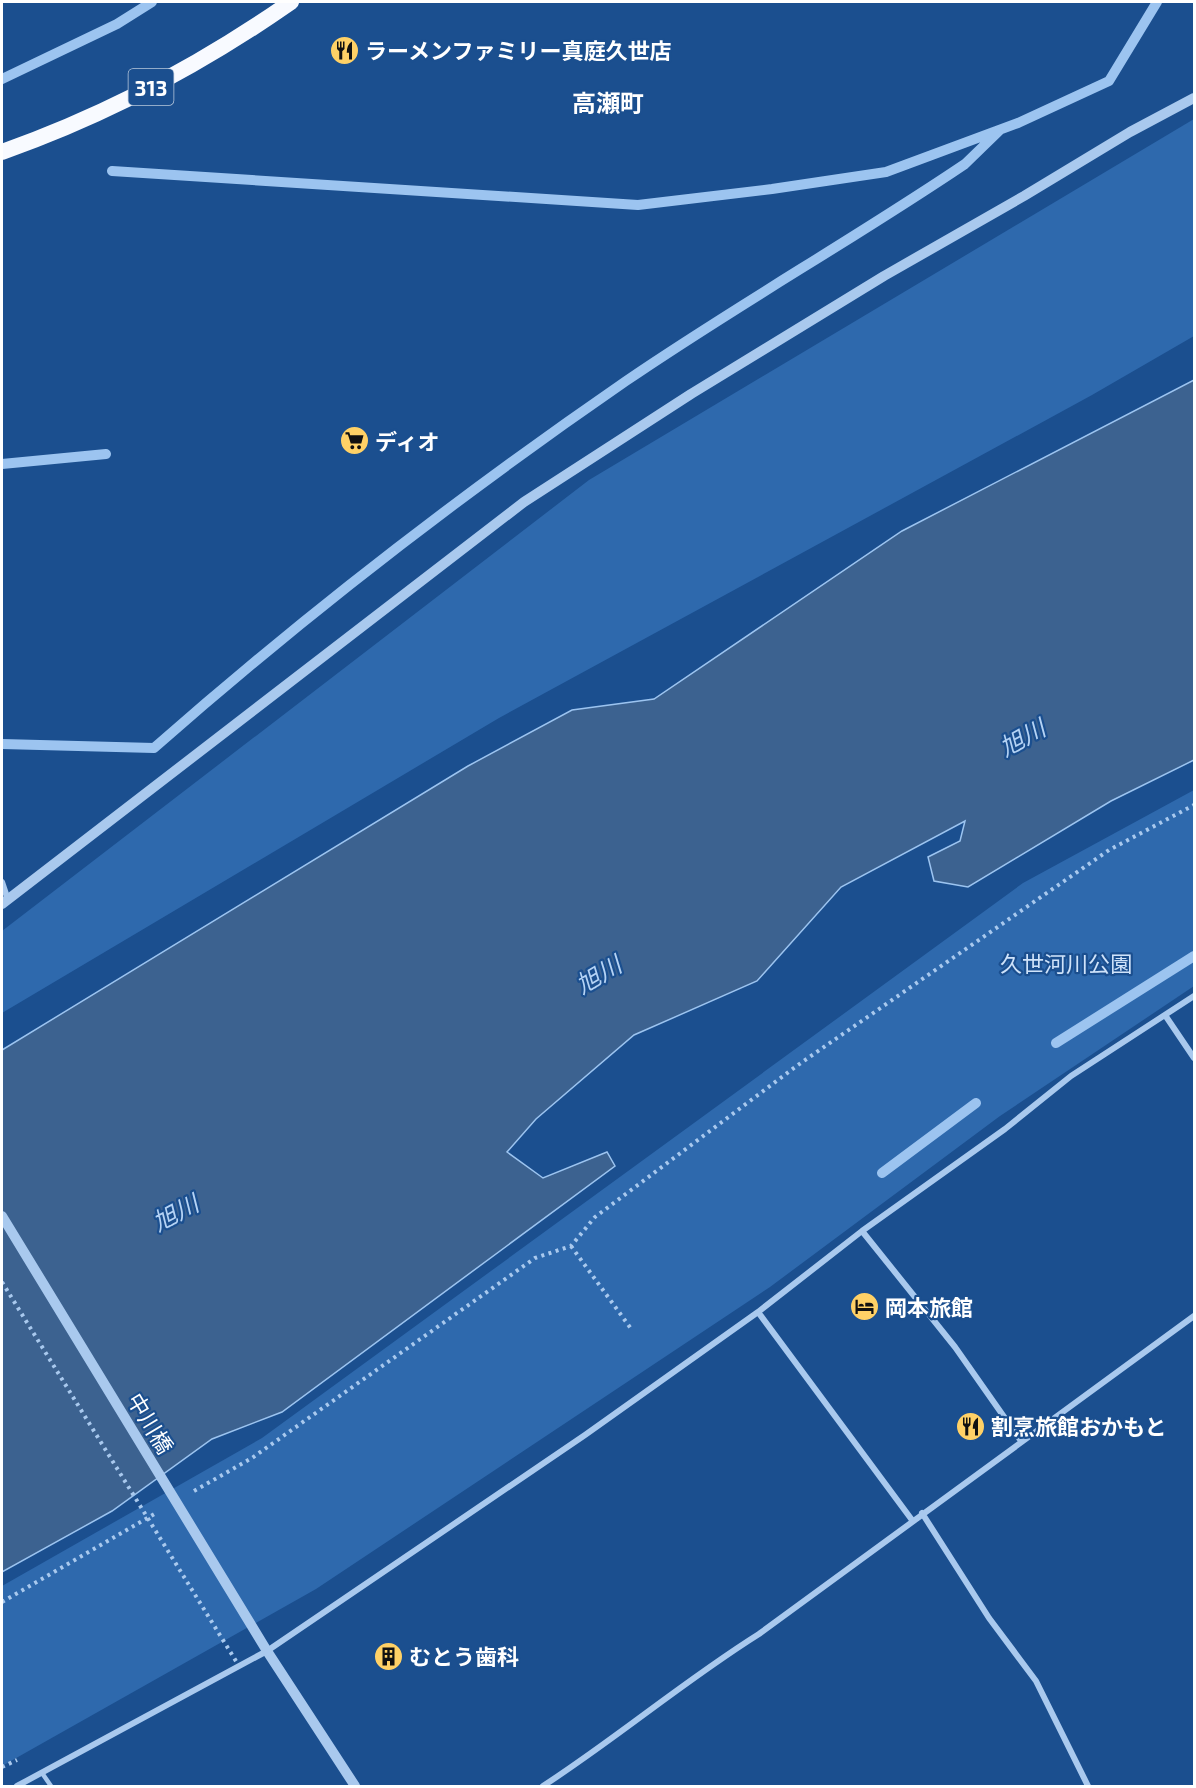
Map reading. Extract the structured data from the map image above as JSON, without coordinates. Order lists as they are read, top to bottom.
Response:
{
  "streets": {
    "highway": ["313"],
    "street": ["中川橋"]
  },
  "districts": ["高瀬町"],
  "water": ["旭川"],
  "parks": ["久世河川公園"],
  "places": {
    "restaurant": ["ラーメンファミリー真庭久世店", "割烹旅館おかもと"],
    "supermarket": ["ディオ"],
    "hotel": ["岡本旅館"],
    "building": ["むとう歯科"]
  }
}
